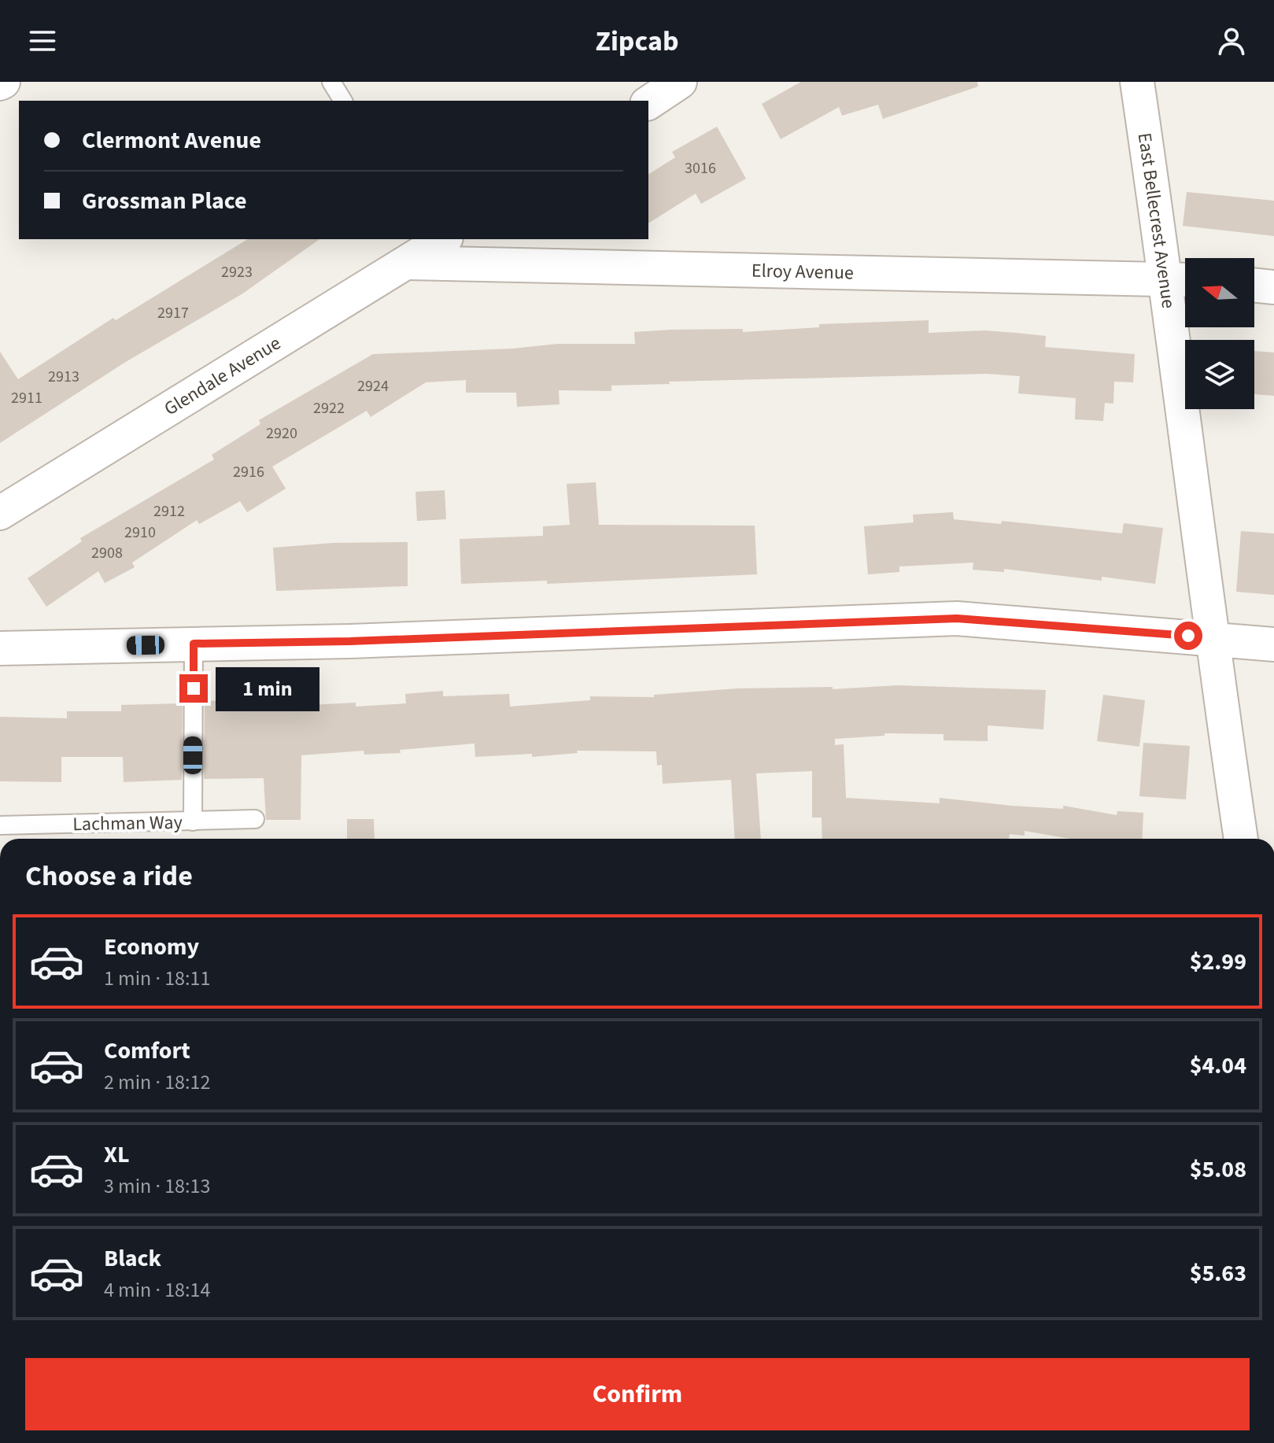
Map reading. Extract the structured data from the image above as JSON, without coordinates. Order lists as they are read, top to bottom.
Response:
{
  "streets": {
    "street": ["East Bellecrest Avenue", "Elroy Avenue", "Glendale Avenue"],
    "lane": ["Lachman Way"]
  },
  "crossings": [
    ["East Bellecrest Avenue", "Elroy Avenue"],
    ["Elroy Avenue", "Glendale Avenue"]
  ],
  "house_numbers": [
    "3016",
    "2923",
    "2917",
    "2913",
    "2924",
    "2911",
    "2922",
    "2920",
    "2916",
    "2912",
    "2910",
    "2908"
  ],
  "north": "left",
  "page": {
    "header": "Zipcab",
    "banner": ["Clermont Avenue", "Grossman Place"],
    "bubble": "1 min",
    "heading": "Choose a ride",
    "list": [
      {
        "name": "Economy",
        "note": "1 min · 18:11",
        "value": "$2.99"
      },
      {
        "name": "Comfort",
        "note": "2 min · 18:12",
        "value": "$4.04"
      },
      {
        "name": "XL",
        "note": "3 min · 18:13",
        "value": "$5.08"
      },
      {
        "name": "Black",
        "note": "4 min · 18:14",
        "value": "$5.63"
      }
    ],
    "buttons": "Confirm"
  }
}
